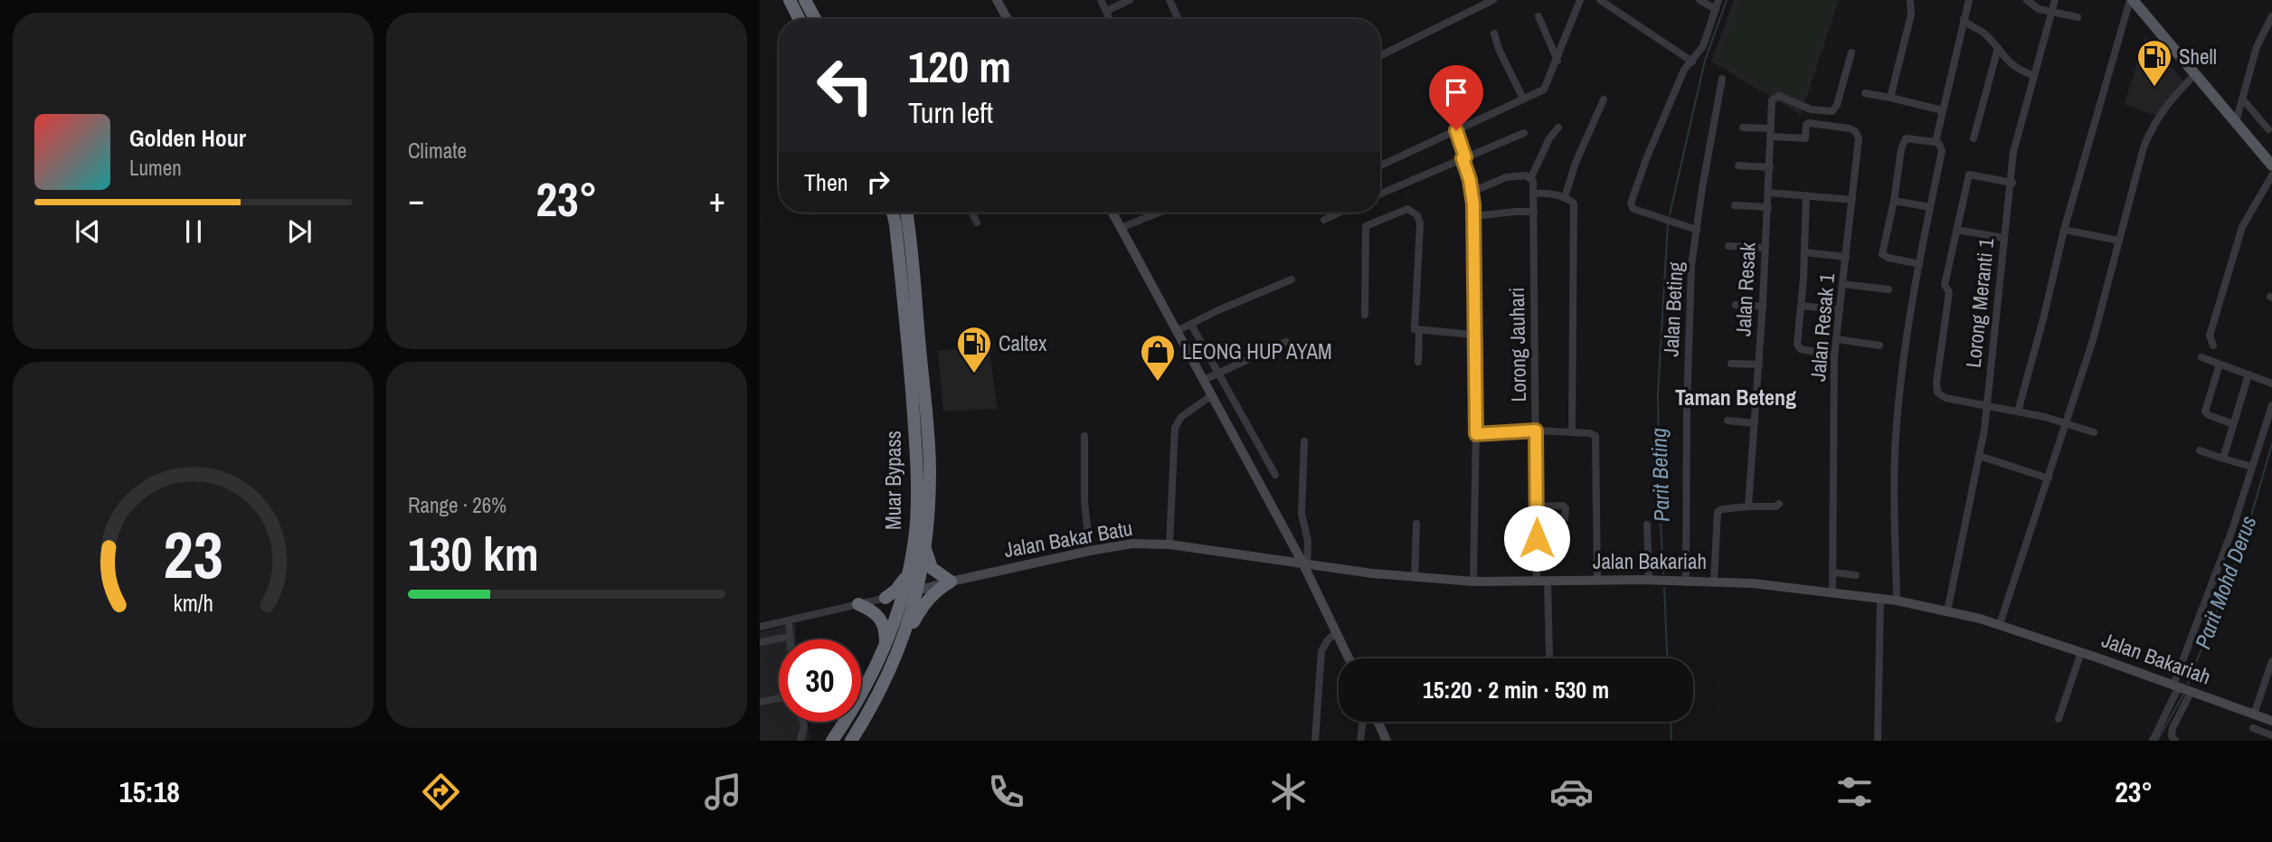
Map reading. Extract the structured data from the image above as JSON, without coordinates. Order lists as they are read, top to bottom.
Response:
{
  "streets": {
    "highway": ["Muar Bypass"],
    "main road": ["Jalan Bakar Batu", "Jalan Bakariah"],
    "street": [
      "Jalan Resak",
      "Lorong Meranti 1",
      "Jalan Beting",
      "Jalan Resak 1",
      "Lorong Jauhari"
    ]
  },
  "crossings": [
    ["Jalan Resak", "Jalan Resak 1"],
    ["Lorong Meranti 1", "Jalan Bakariah"],
    ["Jalan Beting", "Jalan Bakariah"],
    ["Jalan Resak 1", "Jalan Bakariah"],
    ["Lorong Jauhari", "Jalan Bakariah"],
    ["Muar Bypass", "Jalan Bakar Batu"],
    ["Jalan Bakar Batu", "Jalan Bakariah"]
  ],
  "districts": ["Taman Beteng"],
  "water": ["Parit Beting", "Parit Mohd Derus"],
  "places": {
    "fuel station": ["Shell", "Caltex"],
    "shop": ["LEONG HUP AYAM"]
  },
  "page": {
    "tile": [
      "Climate",
      ["Range · 26%", "130 km"]
    ],
    "turn": ["120 m", "Turn left"],
    "song": ["Golden Hour", "Lumen"],
    "then": "Then",
    "heat": ["−", "23°", "+"],
    "limit": "30",
    "trip": "15:20 · 2 min · 530 m",
    "tabs": ["15:18", "23°"],
    "gauge": ["23", "km/h"]
  }
}
